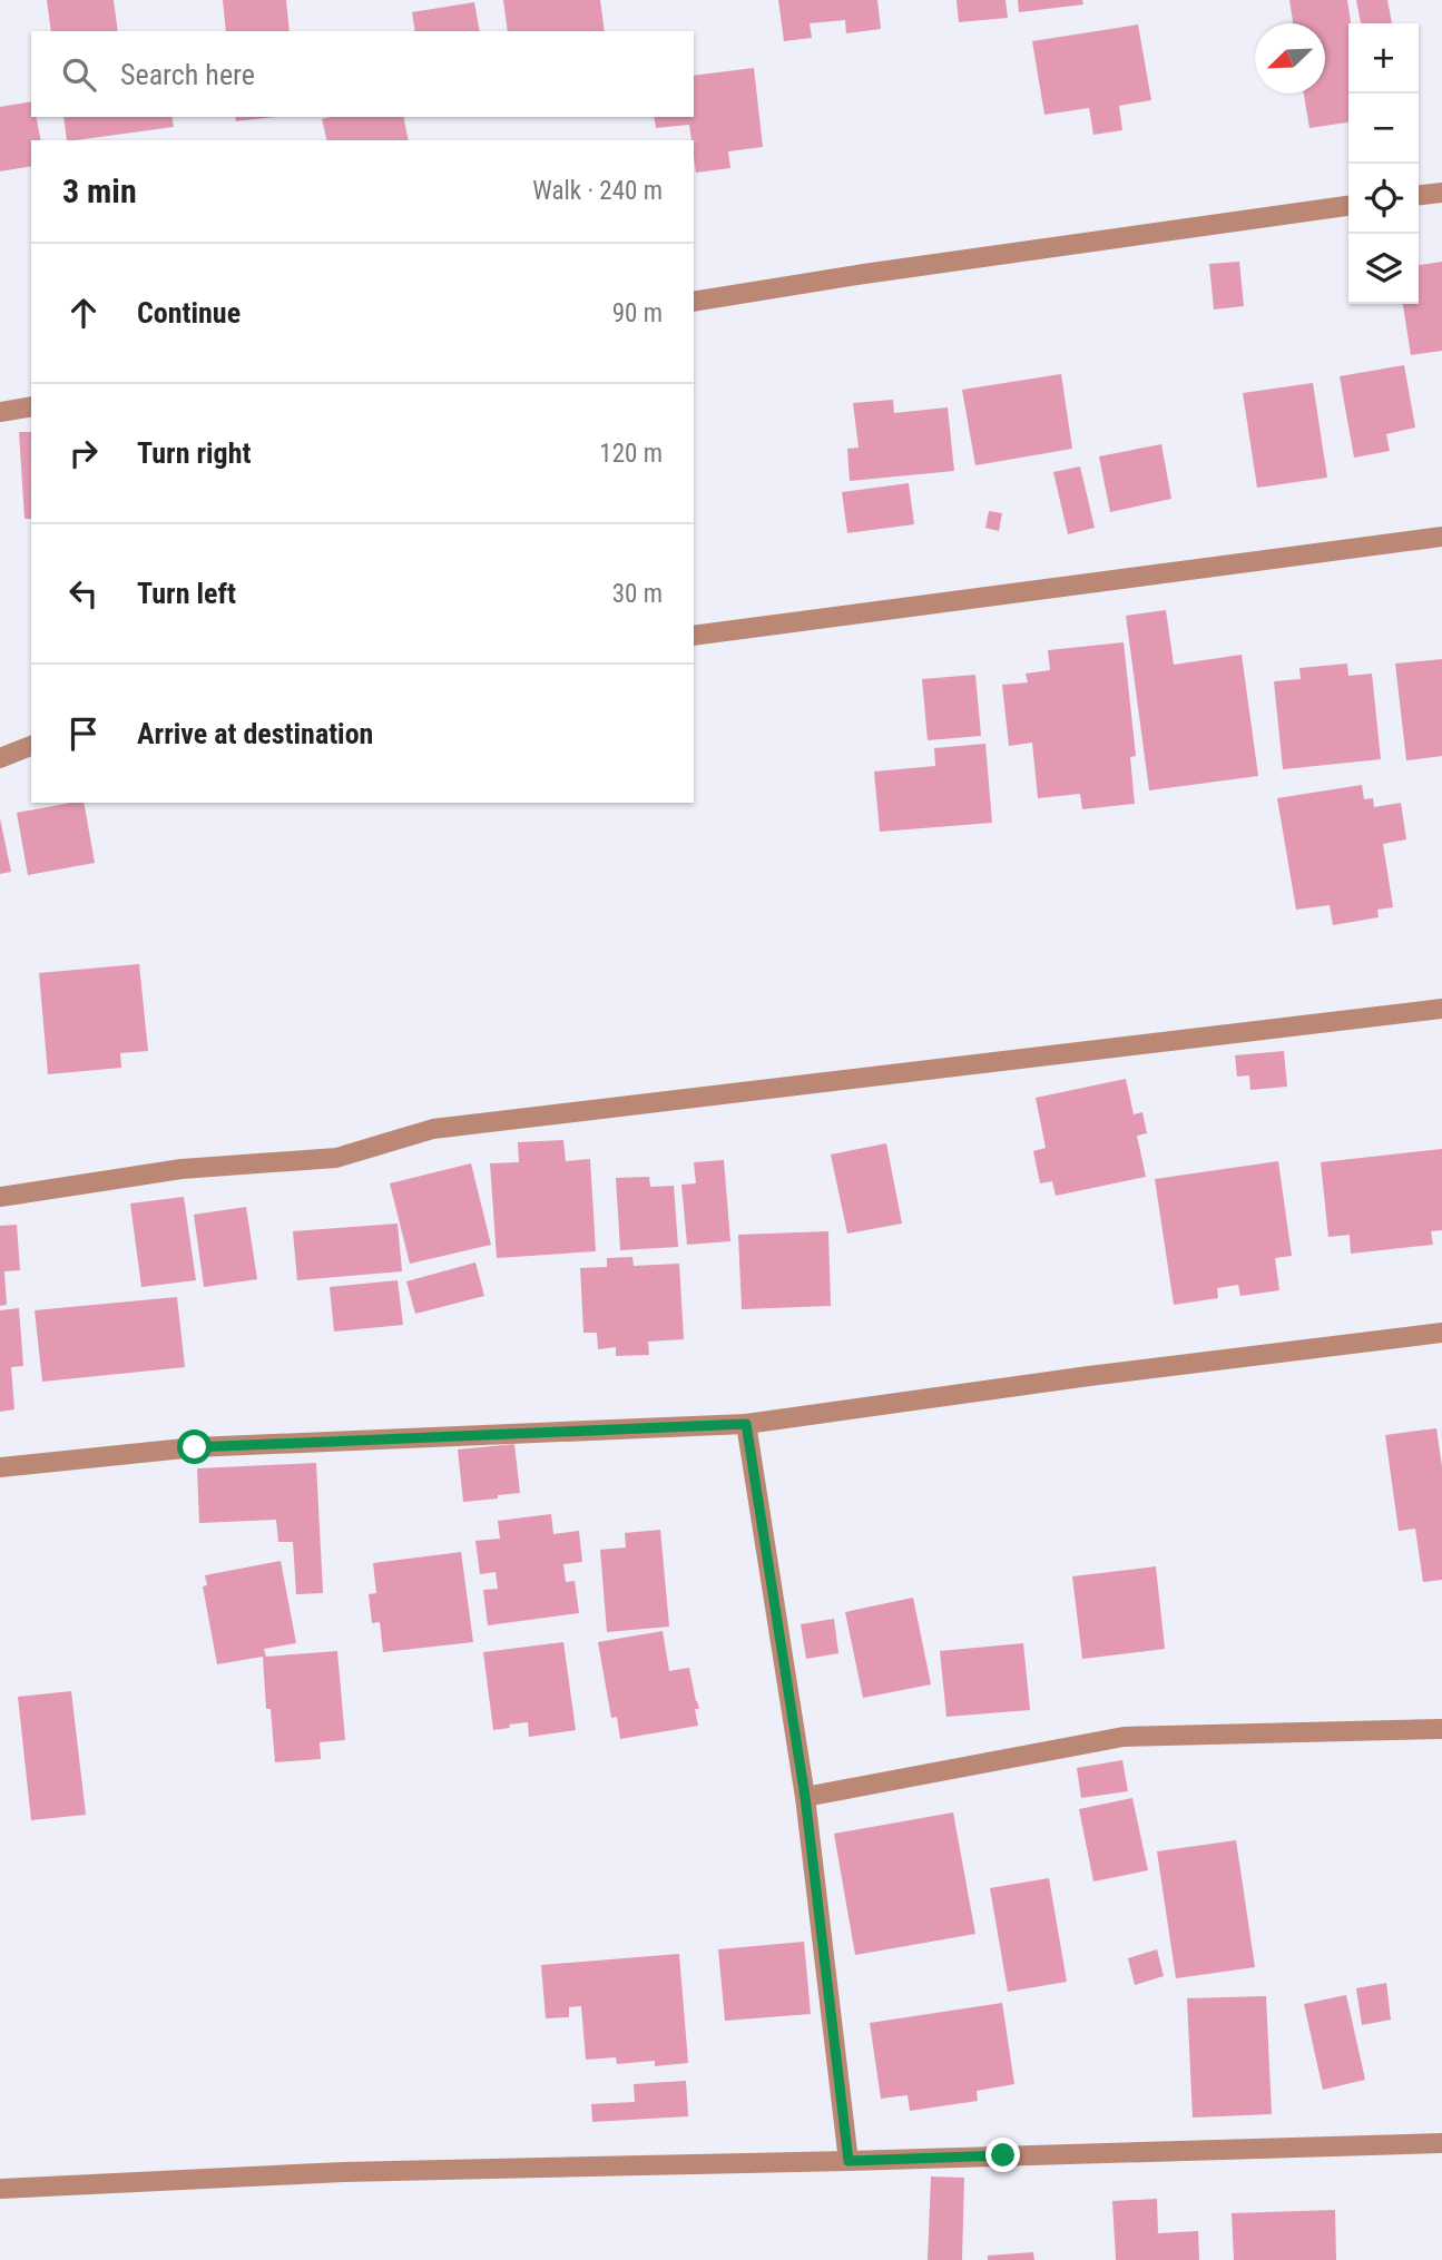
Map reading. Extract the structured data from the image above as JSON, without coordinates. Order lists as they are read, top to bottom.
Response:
{
  "north": "bottom left",
  "page": {
    "map_buttons": ["+", "−"],
    "search": "Search here",
    "heading": ["3 min", "Walk · 240 m"],
    "list": [
      ["Continue", "90 m"],
      ["Turn right", "120 m"],
      ["Turn left", "30 m"],
      "Arrive at destination"
    ]
  }
}
